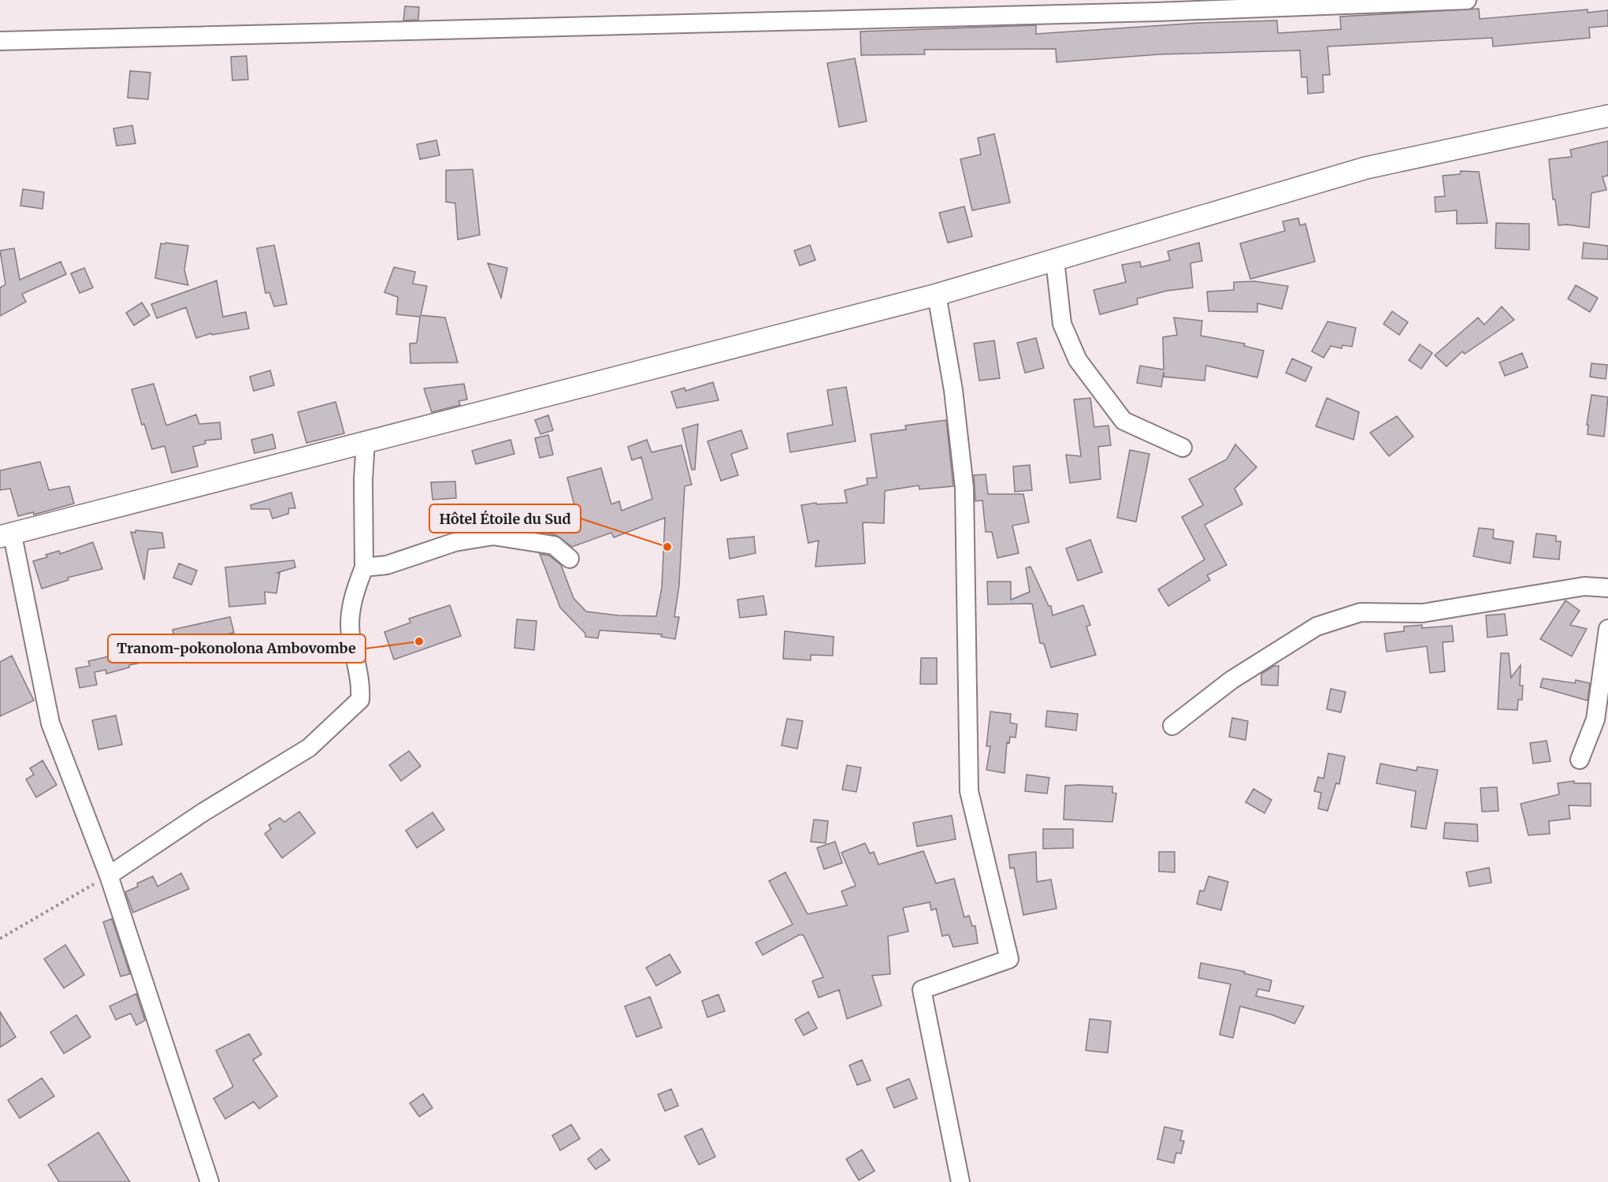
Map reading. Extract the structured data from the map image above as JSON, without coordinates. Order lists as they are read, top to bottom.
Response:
{
  "places": ["Hôtel Étoile du Sud", "Tranom-pokonolona Ambovombe"]
}
